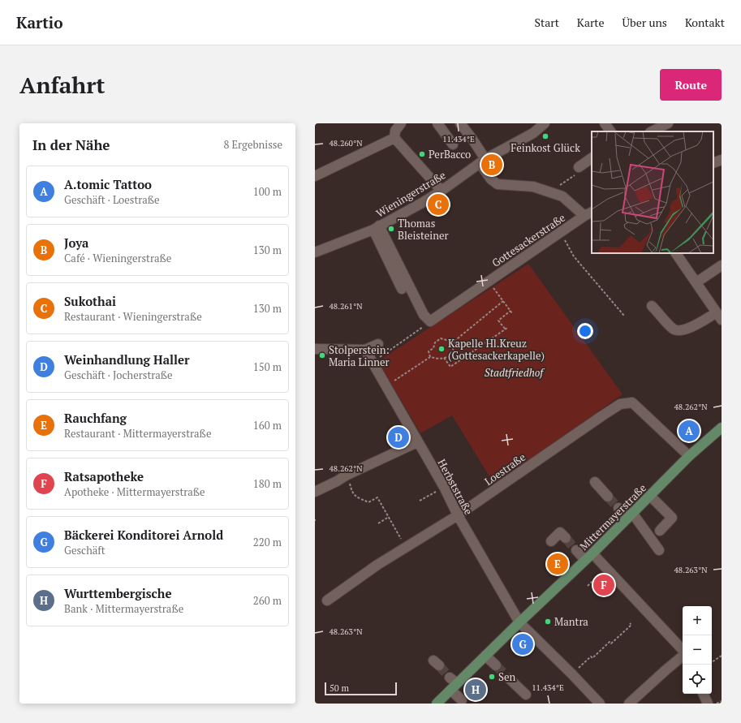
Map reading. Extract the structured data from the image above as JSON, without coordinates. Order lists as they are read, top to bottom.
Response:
{
  "streets": {
    "main road": ["Mittermayerstraße"],
    "street": [
      "Wieningerstraße",
      "Gottesackerstraße",
      "Loestraße",
      "Herbststraße"
    ]
  },
  "crossings": [
    ["Loestraße", "Herbststraße"],
    ["Loestraße", "Mittermayerstraße"],
    ["Herbststraße", "Mittermayerstraße"]
  ],
  "parks": ["Stadtfriedhof"],
  "places": [
    "Feinkost Glück",
    "PerBacco",
    "Thomas Bleisteiner",
    "Kapelle Hl.Kreuz (Gottesackerkapelle)",
    "Stolperstein: Maria Linner",
    "Mantra",
    "Sen"
  ],
  "scale_bar": "50 m",
  "page": {
    "header": "Kartio",
    "nav": [
      "Start",
      "Karte",
      "Über uns",
      "Kontakt"
    ],
    "buttons": "Route",
    "title": "Anfahrt",
    "heading": ["In der Nähe", "8 Ergebnisse"],
    "pins": [
      "B",
      "C",
      "A",
      "D",
      "E",
      "F",
      "G",
      "H"
    ],
    "list": [
      {
        "mark": "A",
        "name": "A.tomic Tattoo",
        "note": "Geschäft · Loestraße",
        "value": "100 m"
      },
      {
        "mark": "B",
        "name": "Joya",
        "note": "Café · Wieningerstraße",
        "value": "130 m"
      },
      {
        "mark": "C",
        "name": "Sukothai",
        "note": "Restaurant · Wieningerstraße",
        "value": "130 m"
      },
      {
        "mark": "D",
        "name": "Weinhandlung Haller",
        "note": "Geschäft · Jocherstraße",
        "value": "150 m"
      },
      {
        "mark": "E",
        "name": "Rauchfang",
        "note": "Restaurant · Mittermayerstraße",
        "value": "160 m"
      },
      {
        "mark": "F",
        "name": "Ratsapotheke",
        "note": "Apotheke · Mittermayerstraße",
        "value": "180 m"
      },
      {
        "mark": "G",
        "name": "Bäckerei Konditorei Arnold",
        "note": "Geschäft",
        "value": "220 m"
      },
      {
        "mark": "H",
        "name": "Wurttembergische",
        "note": "Bank · Mittermayerstraße",
        "value": "260 m"
      }
    ],
    "map_buttons": ["+", "−"],
    "scale": "50 m"
  },
  "coordinates": [
    "11.434°E",
    "48.260°N",
    "48.261°N",
    "48.262°N",
    "48.263°N"
  ]
}
